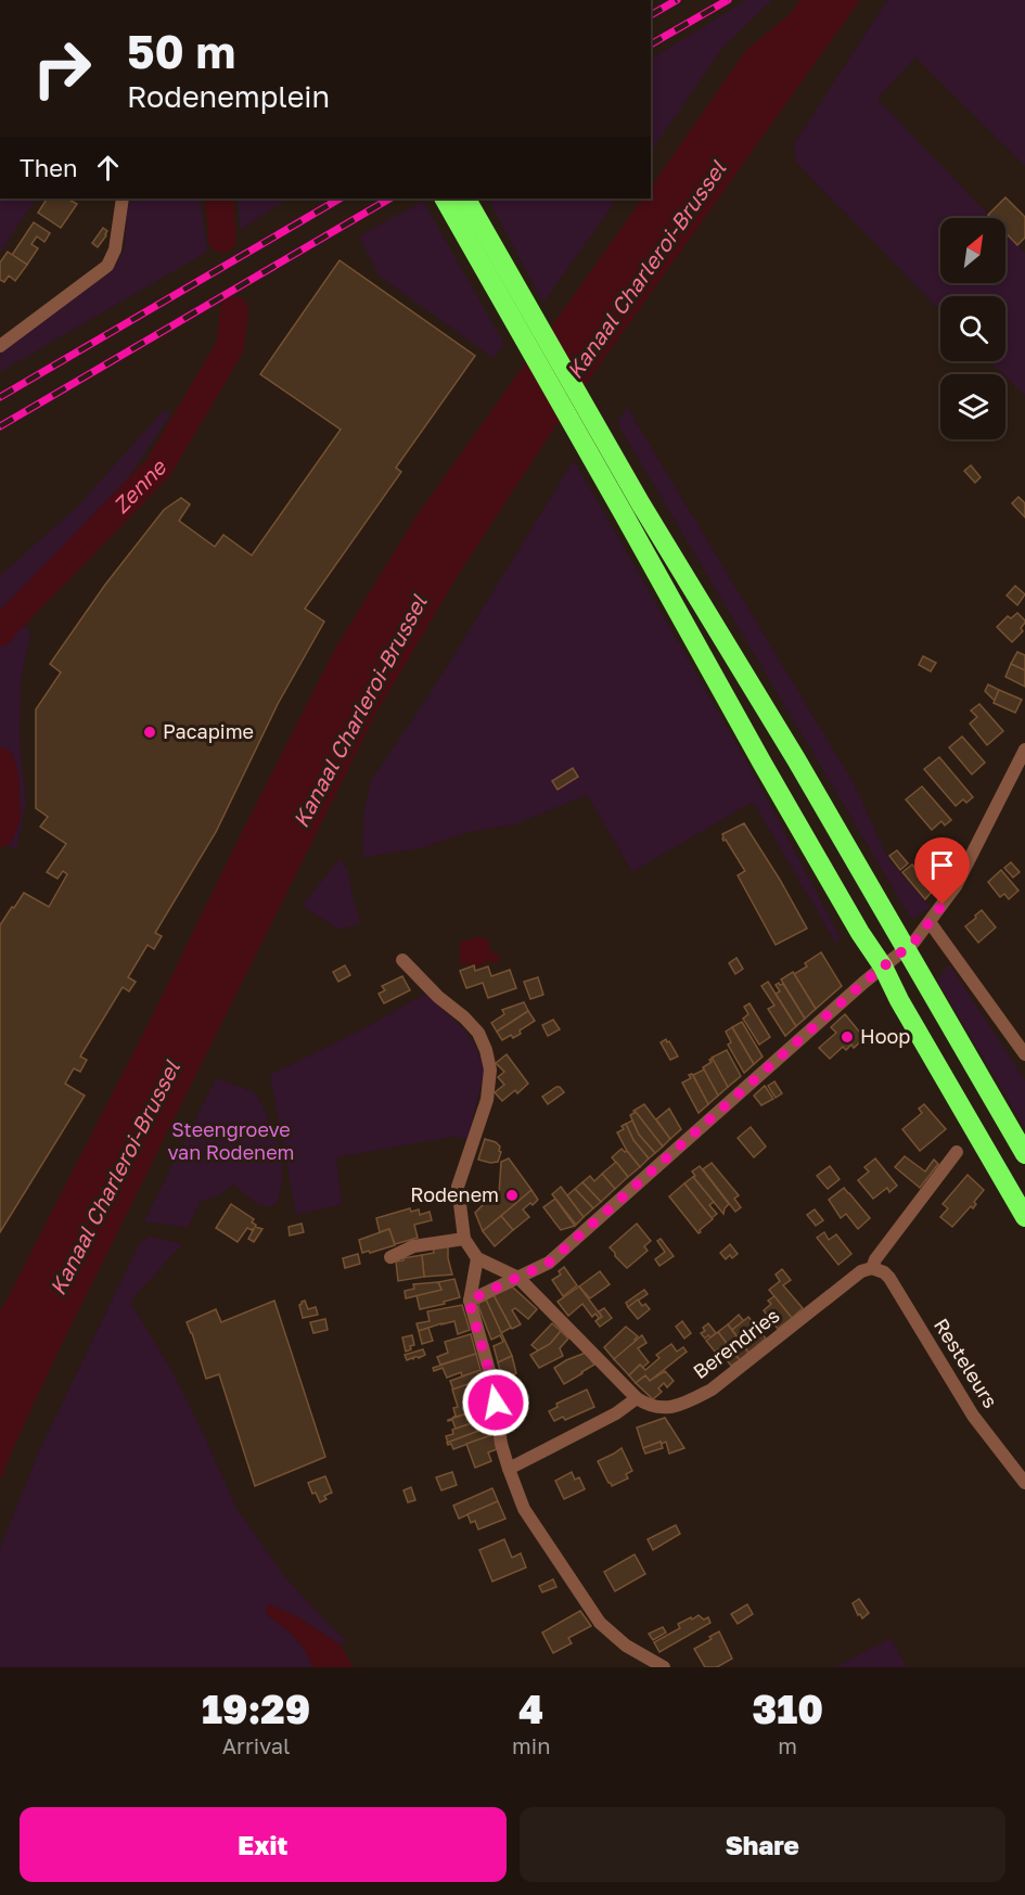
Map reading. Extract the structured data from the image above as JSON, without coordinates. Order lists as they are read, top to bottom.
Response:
{
  "streets": {
    "street": ["Berendries", "Resteleurs"]
  },
  "crossings": [
    ["Berendries", "Resteleurs"]
  ],
  "water": ["Kanaal Charleroi-Brussel", "Zenne"],
  "parks": ["Steengroeve van Rodenem"],
  "places": ["Pacapime", "Hoop", "Rodenem"],
  "north": "top right",
  "page": {
    "turn": ["50 m", "Rodenemplein"],
    "then": "Then",
    "eta": [
      "19:29",
      "Arrival",
      "4",
      "min",
      "310",
      "m"
    ],
    "buttons": ["Exit", "Share"]
  }
}
